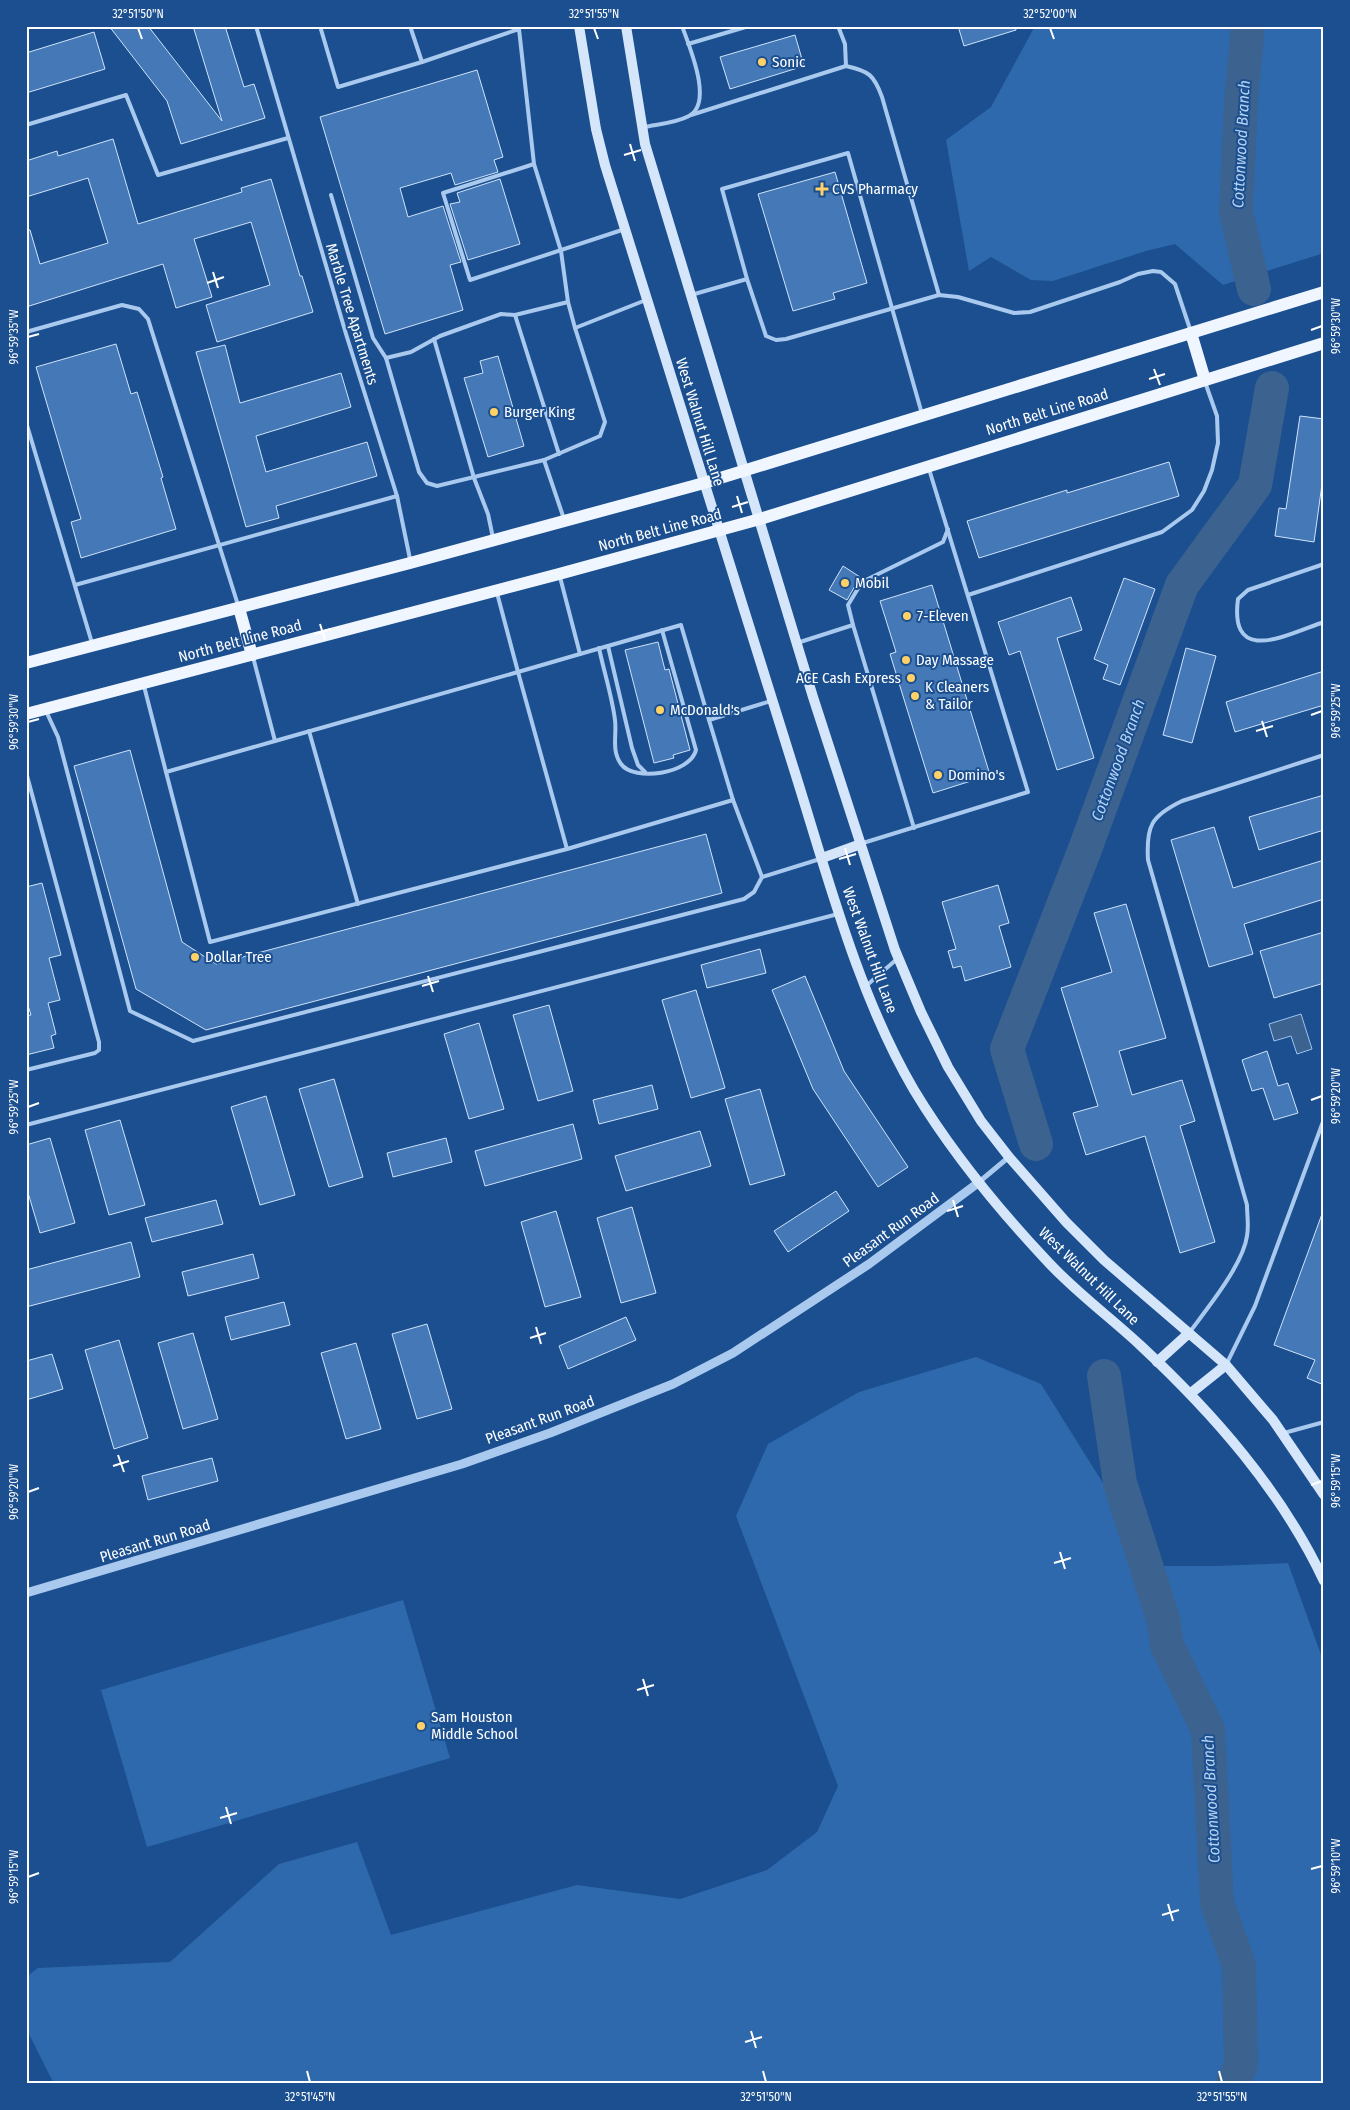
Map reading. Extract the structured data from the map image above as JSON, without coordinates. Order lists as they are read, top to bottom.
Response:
{
  "streets": {
    "main road": ["North Belt Line Road", "West Walnut Hill Lane"],
    "street": ["Pleasant Run Road"],
    "lane": ["Marble Tree Apartments"]
  },
  "crossings": [
    ["North Belt Line Road", "West Walnut Hill Lane"],
    ["West Walnut Hill Lane", "Pleasant Run Road"]
  ],
  "water": ["Cottonwood Branch"],
  "places": {
    "other": [
      "Sonic",
      "Burger King",
      "Mobil",
      "7-Eleven",
      "Day Massage",
      "ACE Cash Express",
      "K Cleaners & Tailor",
      "McDonald's",
      "Domino's",
      "Dollar Tree",
      "Sam Houston Middle School"
    ],
    "health": ["CVS Pharmacy"]
  },
  "coordinates": [
    "32°51'50\"N",
    "32°51'55\"N",
    "32°52'00\"N",
    "96°59'30\"W",
    "96°59'35\"W",
    "96°59'25\"W",
    "96°59'20\"W",
    "96°59'15\"W",
    "96°59'10\"W",
    "32°51'45\"N"
  ]
}
